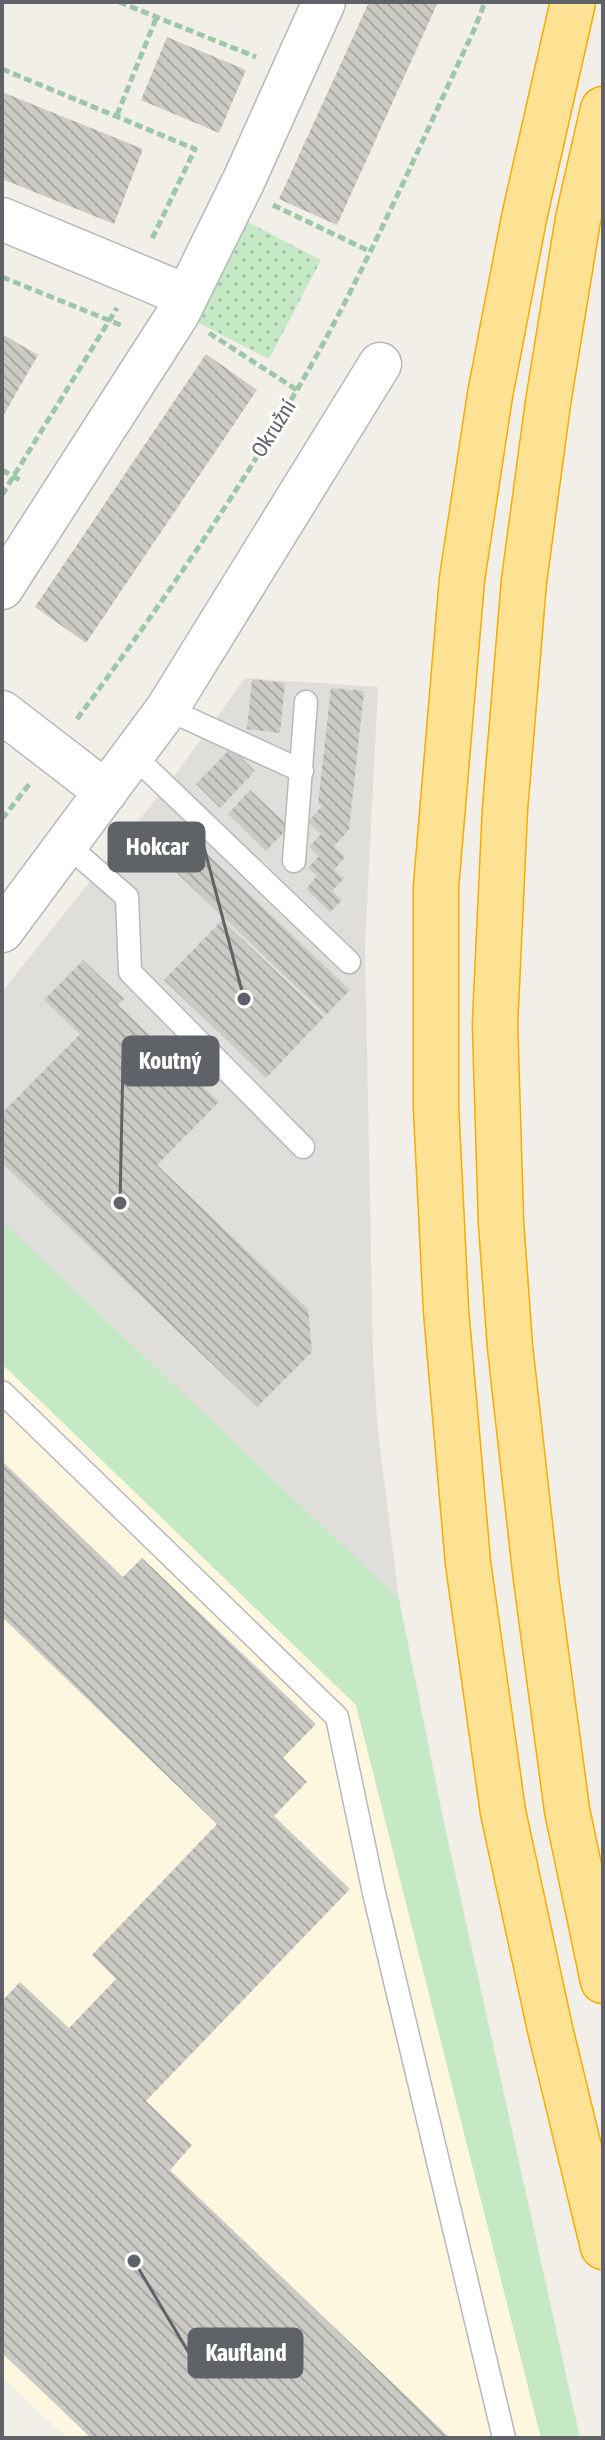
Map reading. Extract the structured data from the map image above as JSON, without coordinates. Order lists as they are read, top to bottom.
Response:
{
  "streets": {
    "path": ["Okružní"]
  },
  "places": ["Hokcar", "Koutný", "Kaufland"]
}
